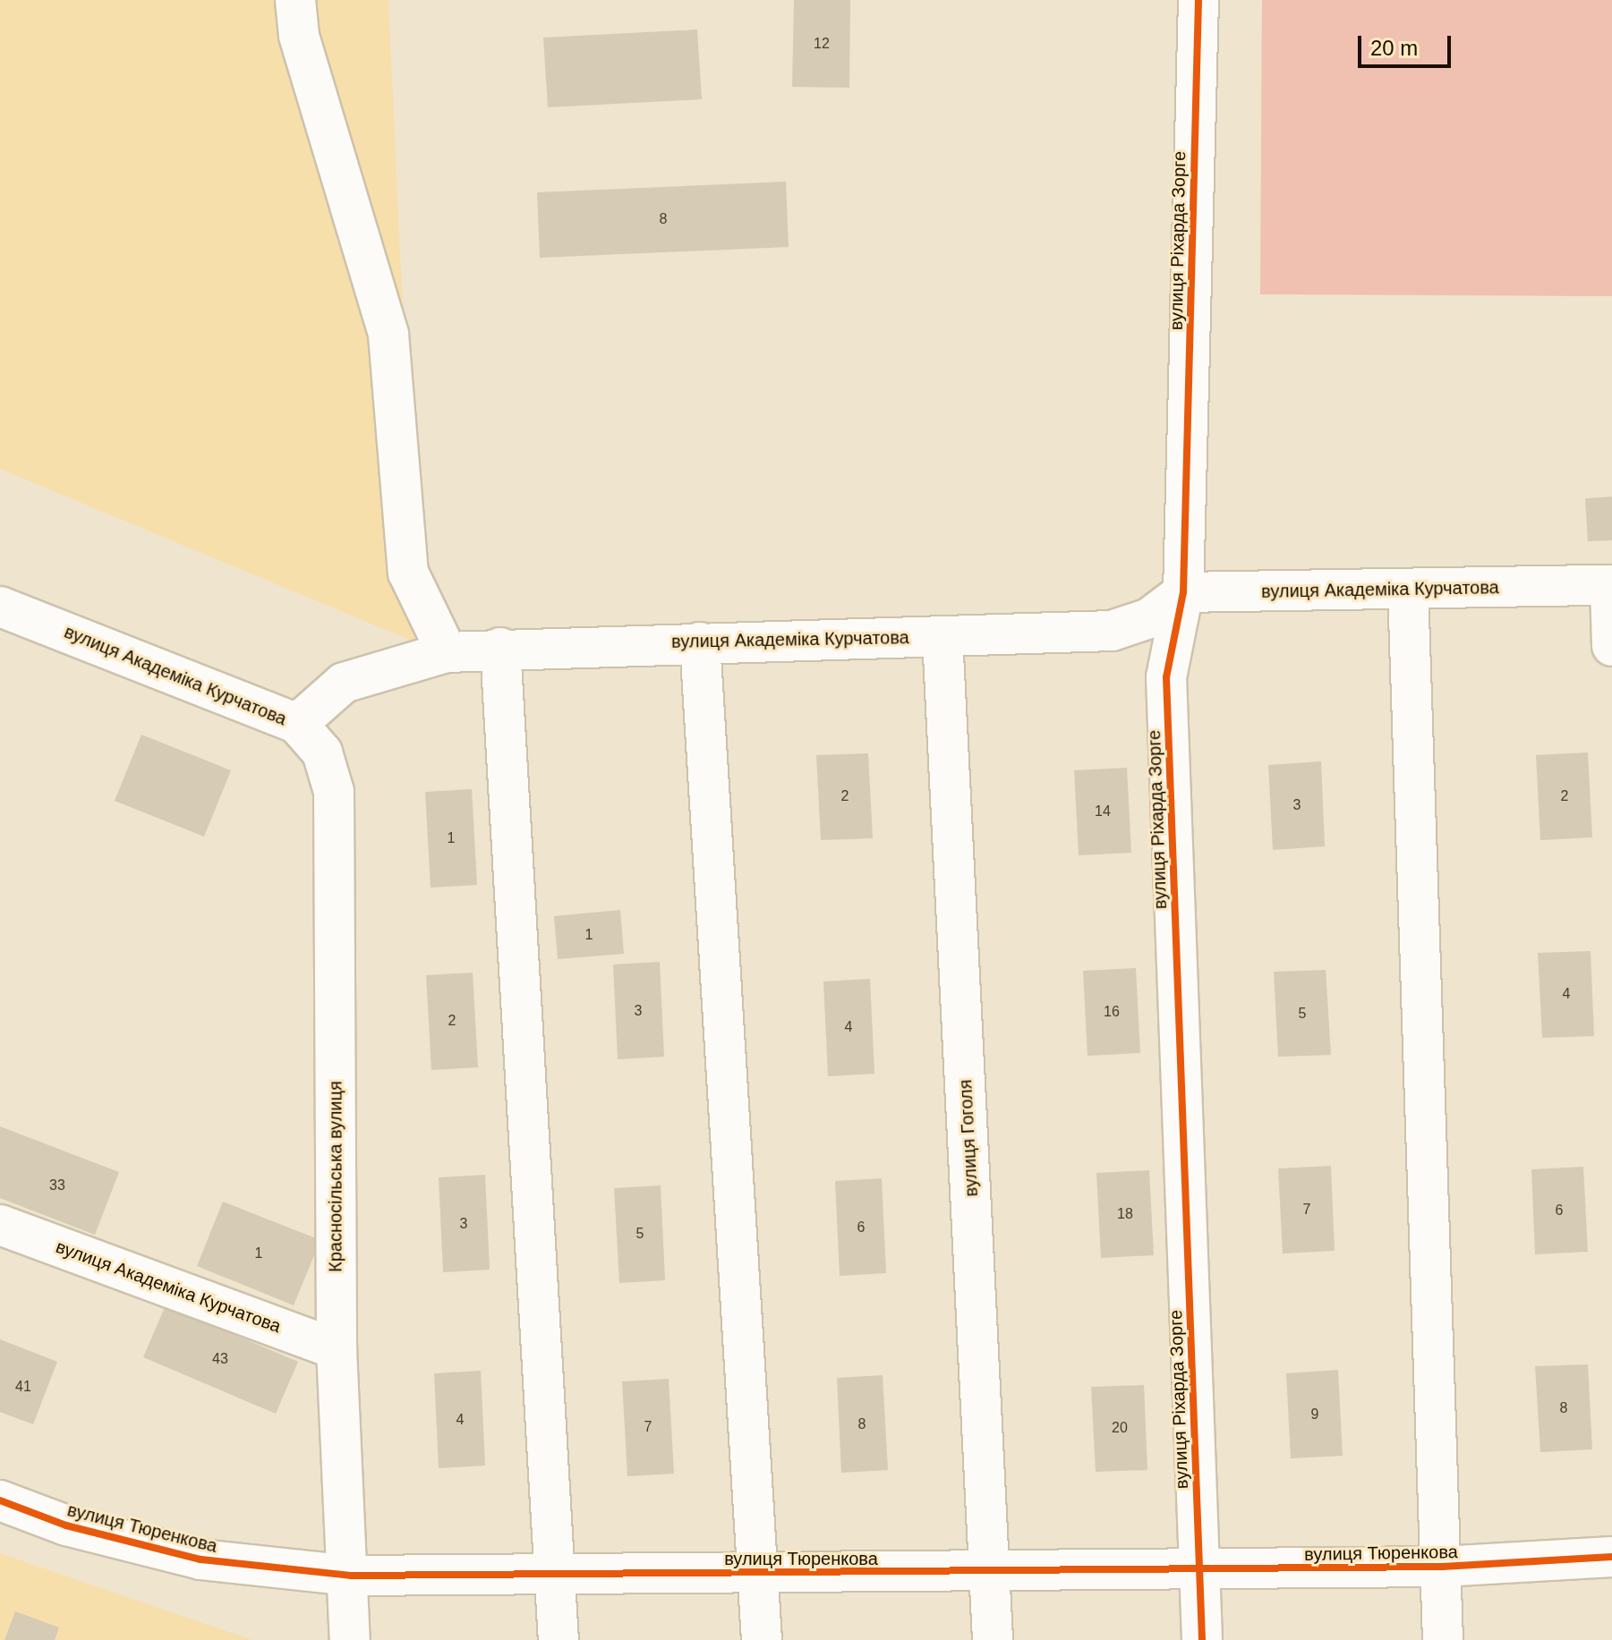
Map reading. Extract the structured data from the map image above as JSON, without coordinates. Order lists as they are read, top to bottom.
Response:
{
  "streets": {
    "street": [
      "вулиця Ріхарда Зорге",
      "вулиця Академіка Курчатова",
      "вулиця Гоголя",
      "Красносільська вулиця",
      "вулиця Тюренкова"
    ]
  },
  "crossings": [
    ["вулиця Ріхарда Зорге", "вулиця Академіка Курчатова"],
    ["вулиця Ріхарда Зорге", "вулиця Тюренкова"],
    ["вулиця Академіка Курчатова", "вулиця Гоголя"],
    ["вулиця Академіка Курчатова", "Красносільська вулиця"],
    ["вулиця Гоголя", "вулиця Тюренкова"],
    ["Красносільська вулиця", "вулиця Тюренкова"]
  ],
  "house_numbers": [
    "12",
    "8",
    "2",
    "2",
    "3",
    "14",
    "1",
    "1",
    "4",
    "3",
    "16",
    "5",
    "2",
    "4",
    "33",
    "7",
    "6",
    "18",
    "3",
    "6",
    "5",
    "1",
    "43",
    "41",
    "8",
    "9",
    "4",
    "8",
    "7",
    "20"
  ],
  "scale_bar": "20 m"
}
